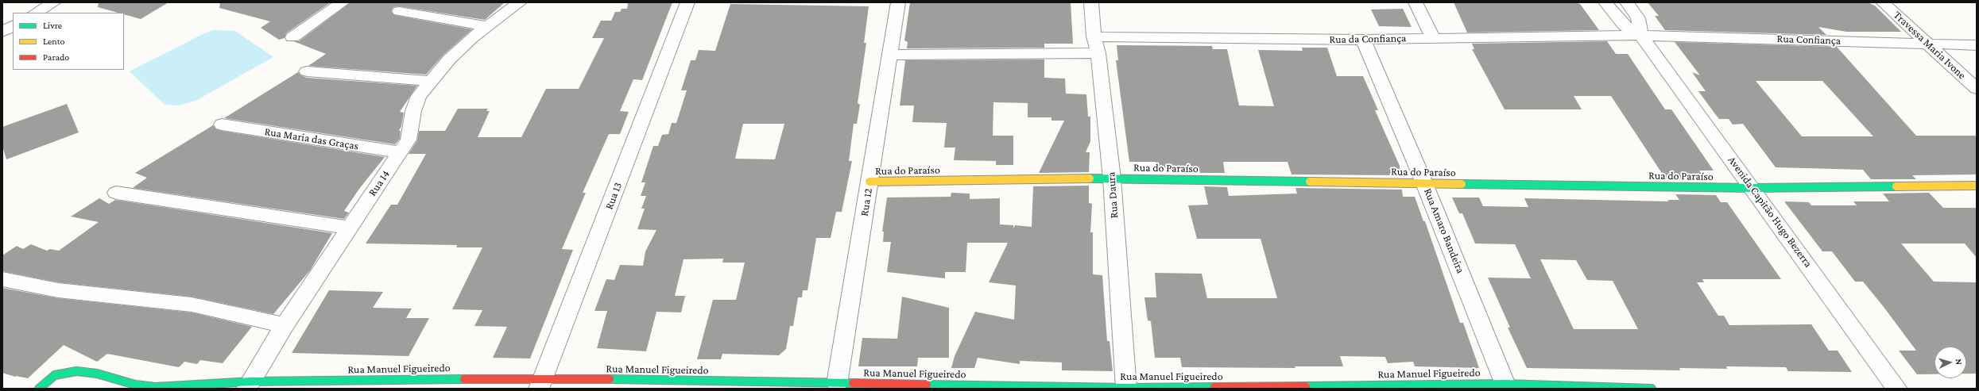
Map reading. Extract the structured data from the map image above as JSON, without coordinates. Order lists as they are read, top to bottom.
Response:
{
  "streets": {
    "street": [
      "Rua da Confiança",
      "Rua Confiança",
      "Travessa Maria Ivone",
      "Rua Maria das Graças",
      "Rua do Paraíso",
      "Rua 14",
      "Rua Daura",
      "Rua 13",
      "Rua 12",
      "Avenida Capitão Hugo Bezerra",
      "Rua Amaro Bandeira",
      "Rua Manuel Figueiredo"
    ]
  },
  "crossings": [
    ["Rua da Confiança", "Rua Confiança"],
    ["Rua da Confiança", "Rua Daura"],
    ["Rua da Confiança", "Avenida Capitão Hugo Bezerra"],
    ["Rua da Confiança", "Rua Amaro Bandeira"],
    ["Rua Confiança", "Travessa Maria Ivone"],
    ["Rua Confiança", "Avenida Capitão Hugo Bezerra"],
    ["Rua Maria das Graças", "Rua 14"],
    ["Rua do Paraíso", "Rua Daura"],
    ["Rua do Paraíso", "Rua 12"],
    ["Rua do Paraíso", "Avenida Capitão Hugo Bezerra"],
    ["Rua do Paraíso", "Rua Amaro Bandeira"],
    ["Rua 14", "Rua Manuel Figueiredo"],
    ["Rua Daura", "Rua Manuel Figueiredo"],
    ["Rua 13", "Rua Manuel Figueiredo"],
    ["Rua 12", "Rua Manuel Figueiredo"],
    ["Rua Amaro Bandeira", "Rua Manuel Figueiredo"]
  ],
  "legend": ["Livre", "Lento", "Parado"],
  "north": "right"
}
